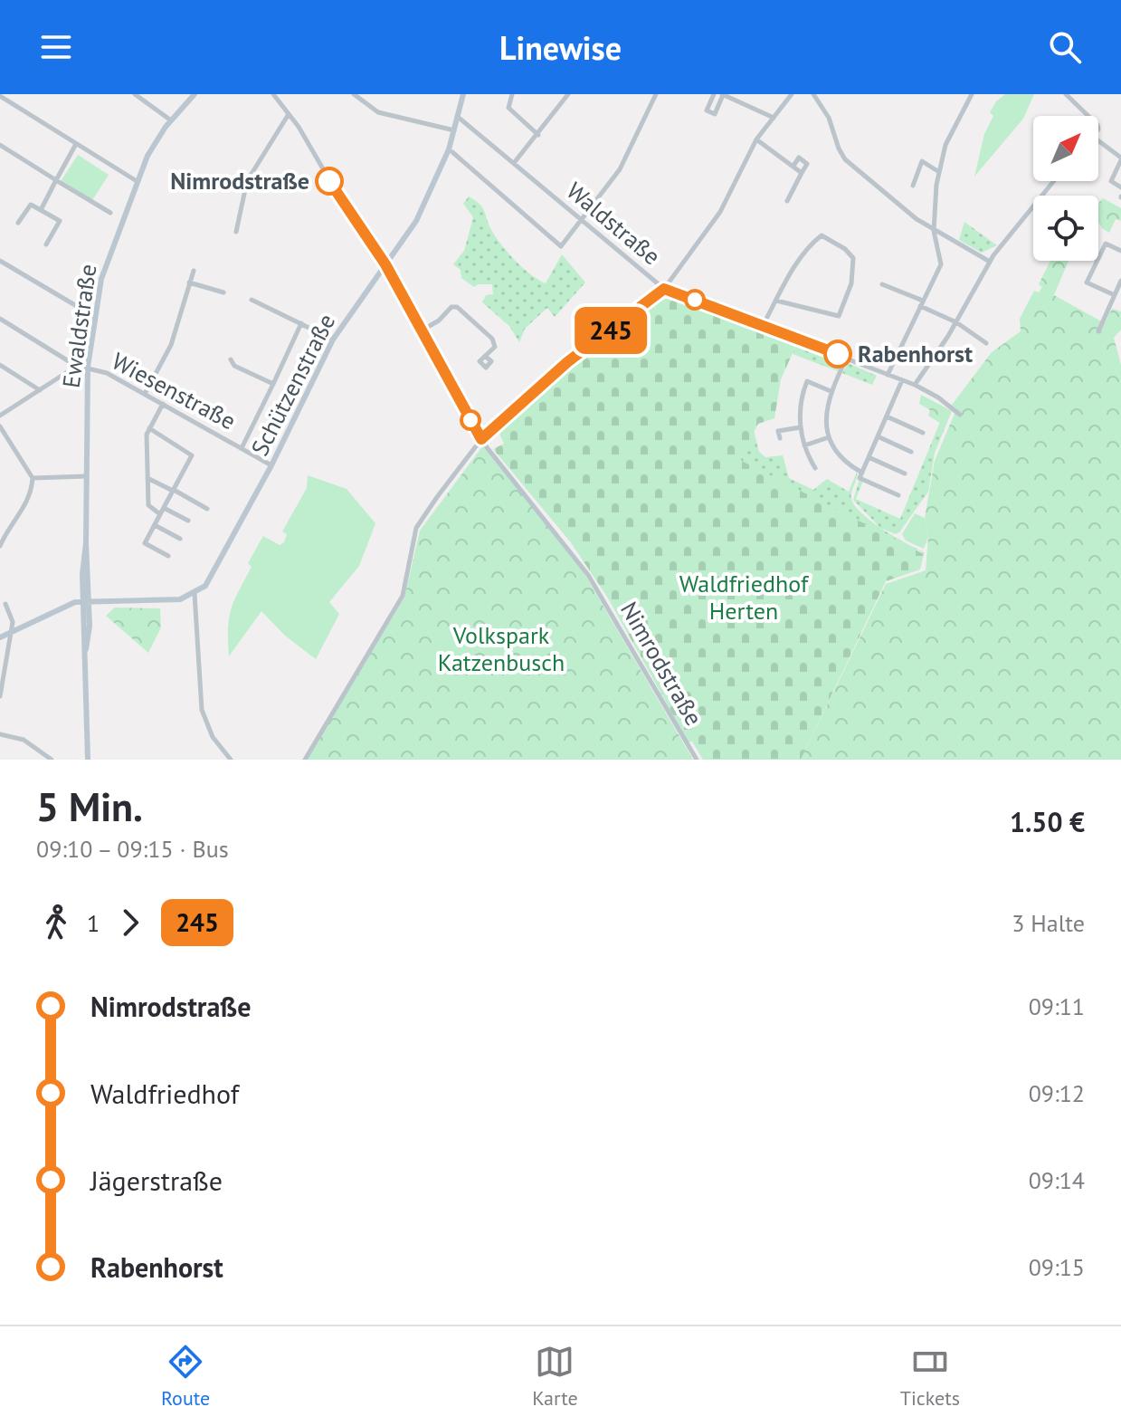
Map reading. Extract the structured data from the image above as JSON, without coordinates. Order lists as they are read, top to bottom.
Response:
{
  "streets": {
    "main road": ["Ewaldstraße", "Schützenstraße"],
    "street": ["Waldstraße", "Wiesenstraße", "Nimrodstraße"]
  },
  "crossings": [
    ["Waldstraße", "Schützenstraße"],
    ["Ewaldstraße", "Wiesenstraße"],
    ["Schützenstraße", "Wiesenstraße"],
    ["Schützenstraße", "Nimrodstraße"]
  ],
  "parks": ["Waldfriedhof Herten", "Volkspark Katzenbusch"],
  "places": ["Nimrodstraße", "Rabenhorst"],
  "lines": ["bus line 245"],
  "north": "top right",
  "page": {
    "header": "Linewise",
    "on_map": "245",
    "heading": ["5 Min.", "09:10 – 09:15 · Bus", "1.50 €"],
    "legs": ["1", "245", "3 Halte"],
    "list": [
      {
        "name": "Nimrodstraße",
        "value": "09:11"
      },
      {
        "name": "Waldfriedhof",
        "value": "09:12"
      },
      {
        "name": "Jägerstraße",
        "value": "09:14"
      },
      {
        "name": "Rabenhorst",
        "value": "09:15"
      }
    ],
    "tabs": ["Route", "Karte", "Tickets"]
  }
}
